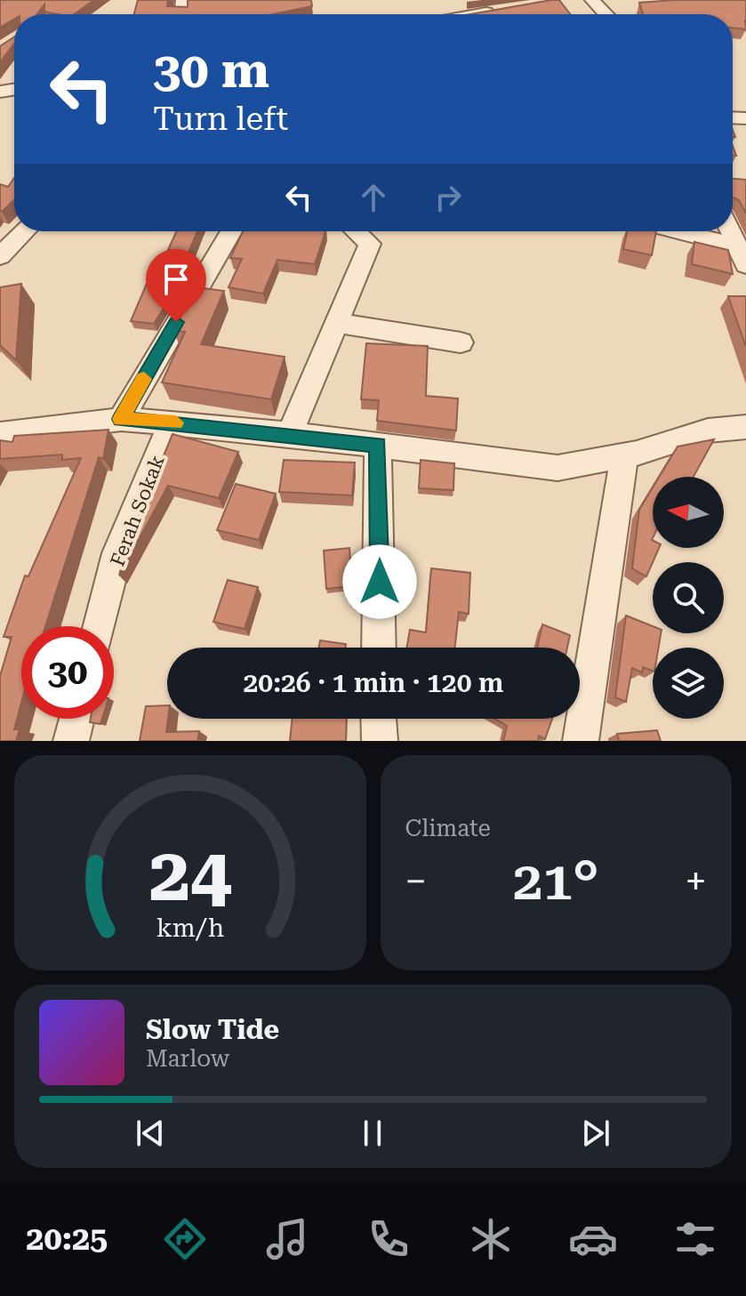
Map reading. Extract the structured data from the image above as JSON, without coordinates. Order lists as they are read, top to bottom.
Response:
{
  "streets": {
    "street": ["Ferah Sokak"]
  },
  "north": "left",
  "page": {
    "turn": ["30 m", "Turn left"],
    "limit": "30",
    "trip": "20:26 · 1 min · 120 m",
    "tile": "Climate",
    "heat": ["−", "21°", "+"],
    "song": ["Slow Tide", "Marlow"],
    "tabs": "20:25",
    "gauge": ["24", "km/h"]
  }
}
